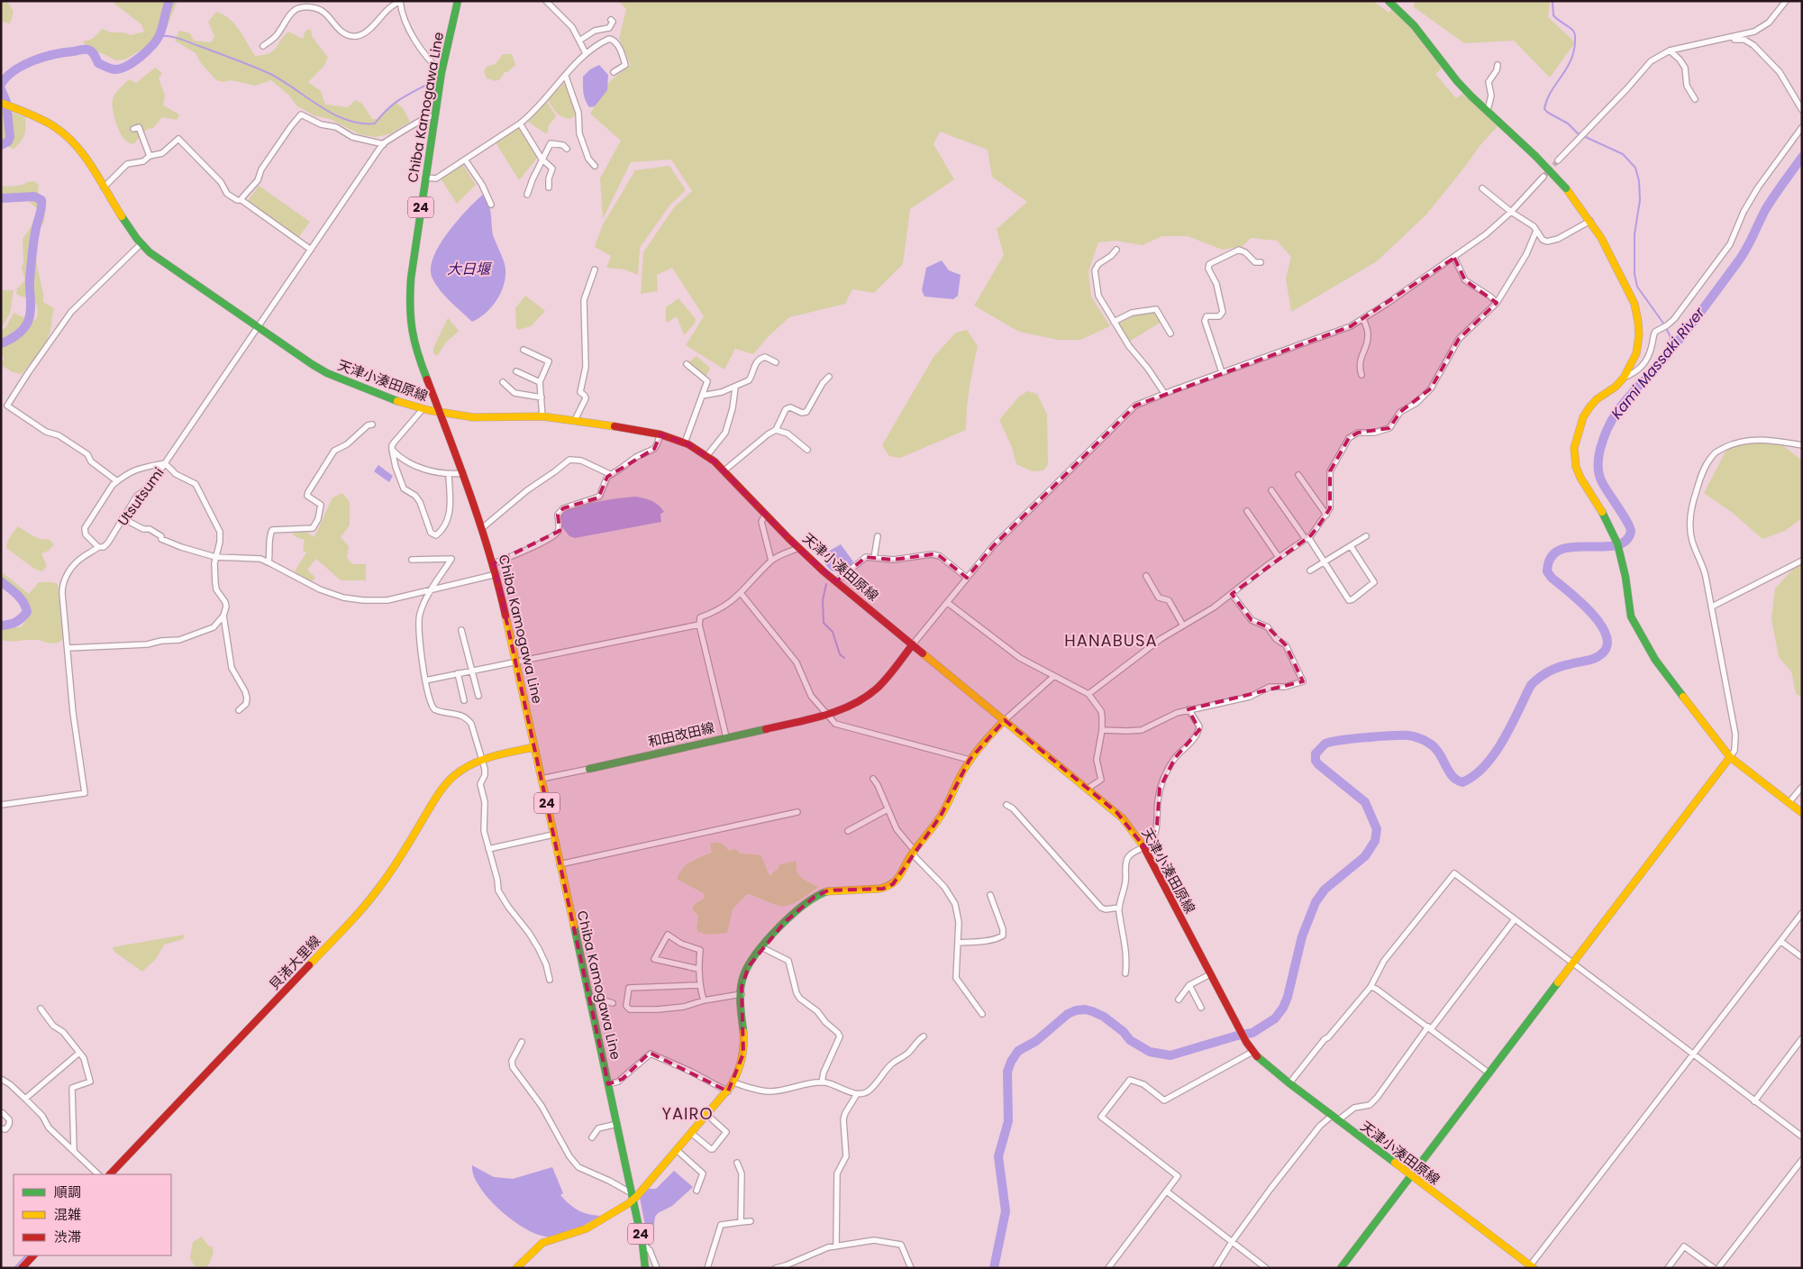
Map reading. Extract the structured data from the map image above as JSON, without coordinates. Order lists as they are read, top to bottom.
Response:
{
  "streets": {
    "street": [
      "Chiba Kamogawa Line",
      "24",
      "天津小湊田原線",
      "Utsutsumi",
      "和田改田線",
      "貝渚大里線"
    ]
  },
  "crossings": [
    ["Chiba Kamogawa Line", "天津小湊田原線"],
    ["Chiba Kamogawa Line", "和田改田線"],
    ["Chiba Kamogawa Line", "貝渚大里線"],
    ["天津小湊田原線", "Utsutsumi"],
    ["天津小湊田原線", "和田改田線"]
  ],
  "districts": ["HANABUSA", "YAIRO"],
  "water": ["大日堰", "Kami Massaki River"],
  "legend": ["順調", "混雑", "渋滞"]
}
